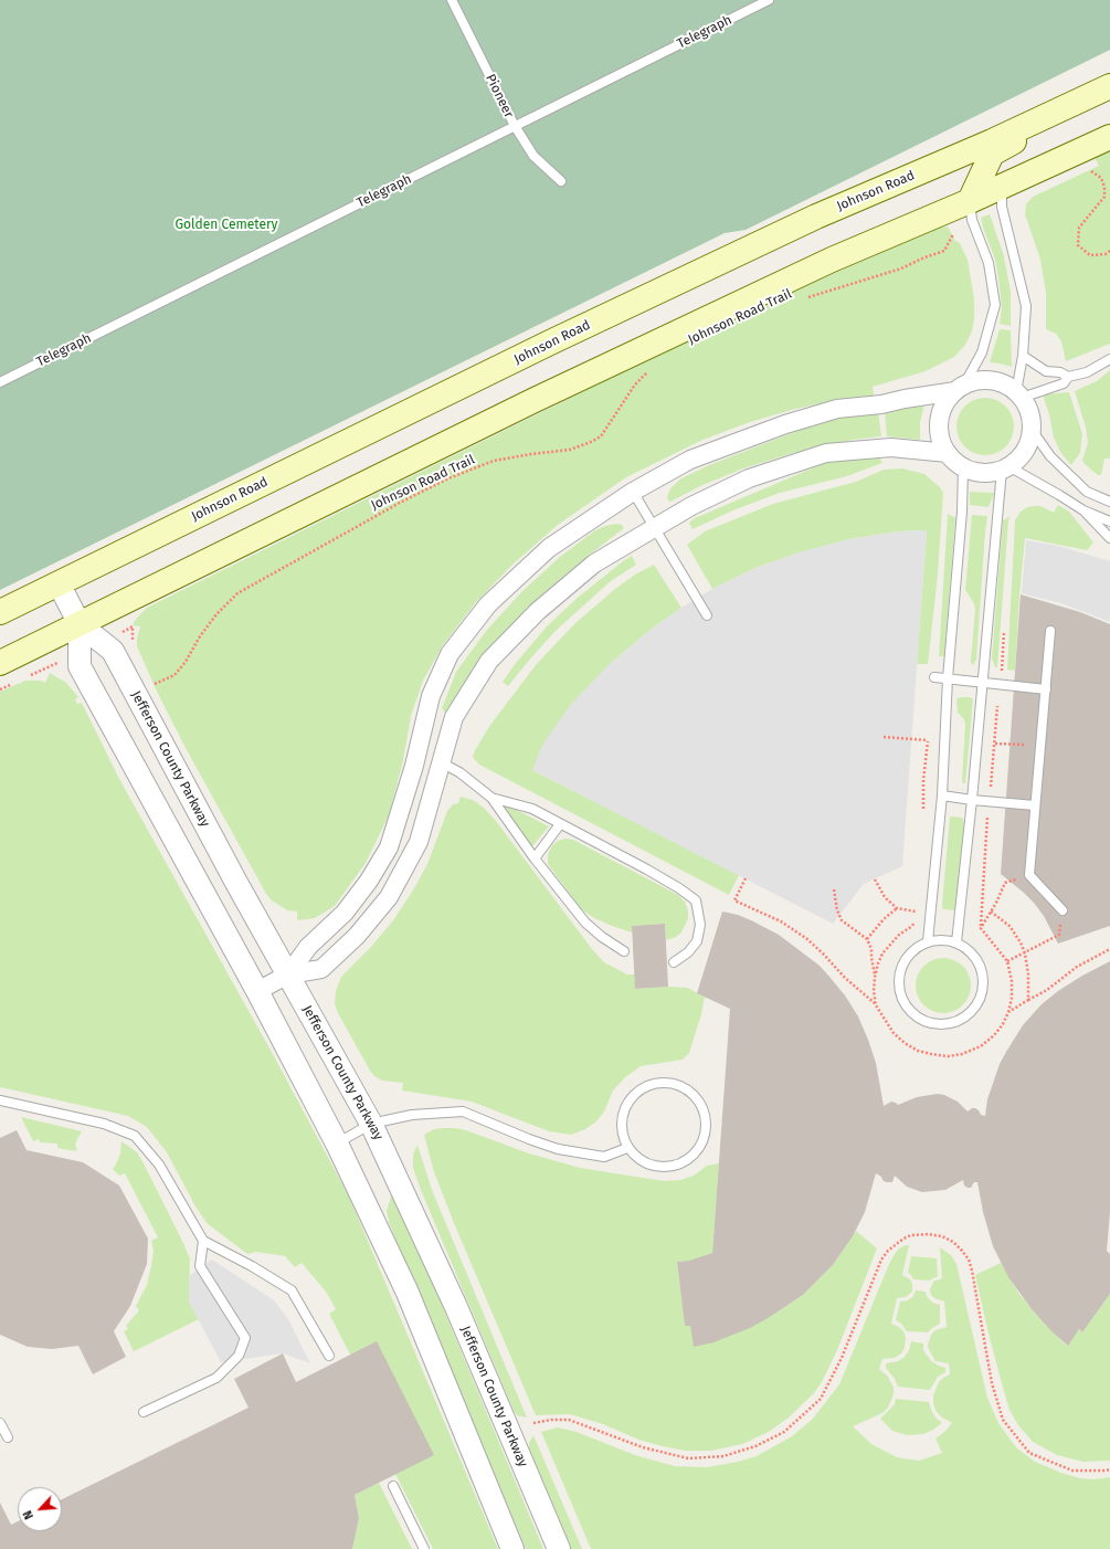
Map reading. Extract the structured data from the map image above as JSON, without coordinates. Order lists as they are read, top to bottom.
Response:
{
  "streets": {
    "main road": ["Johnson Road"],
    "street": ["Jefferson County Parkway"],
    "lane": ["Telegraph", "Pioneer"],
    "path": ["Johnson Road Trail"]
  },
  "crossings": [
    ["Telegraph", "Pioneer"],
    ["Johnson Road", "Jefferson County Parkway"]
  ],
  "parks": ["Golden Cemetery"],
  "north": "bottom left"
}
